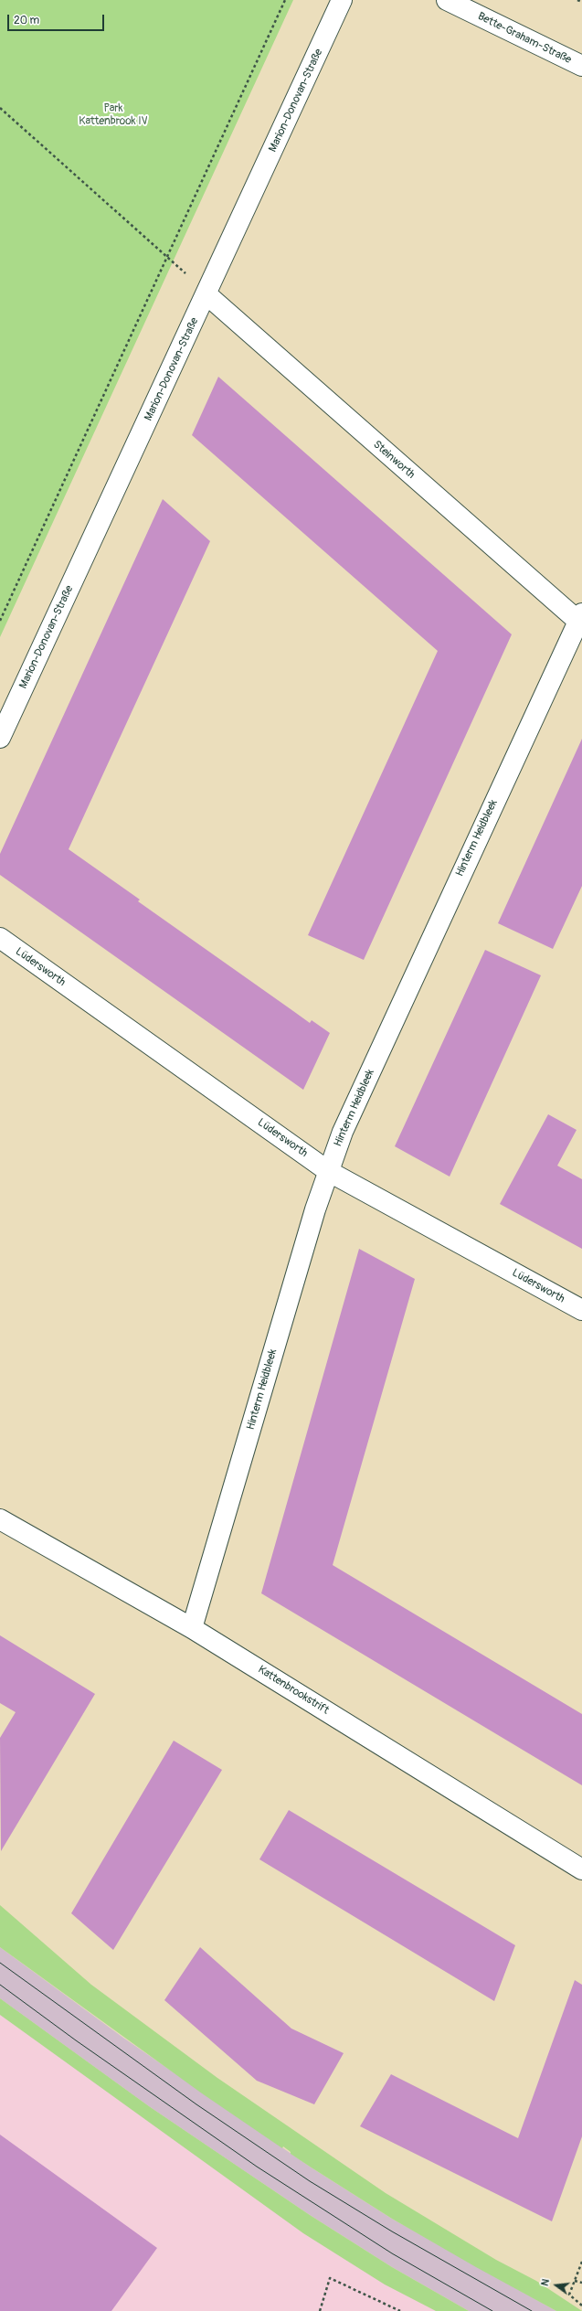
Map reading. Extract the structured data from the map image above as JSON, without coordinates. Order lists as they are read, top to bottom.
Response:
{
  "streets": {
    "street": [
      "Bette-Graham-Straße",
      "Marion-Donovan-Straße",
      "Steinworth",
      "Hinterm Heidbleek",
      "Lüdersworth",
      "Kattenbrookstrift"
    ]
  },
  "crossings": [
    ["Marion-Donovan-Straße", "Steinworth"],
    ["Steinworth", "Hinterm Heidbleek"],
    ["Hinterm Heidbleek", "Lüdersworth"],
    ["Hinterm Heidbleek", "Kattenbrookstrift"]
  ],
  "parks": ["Park Kattenbrook IV"],
  "scale_bar": "20 m",
  "north": "left"
}
